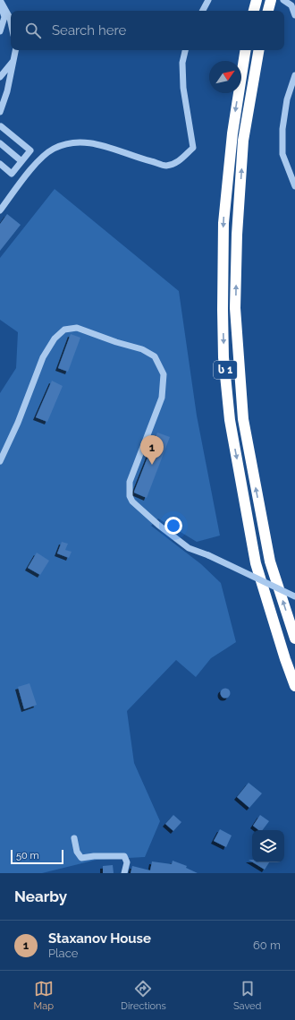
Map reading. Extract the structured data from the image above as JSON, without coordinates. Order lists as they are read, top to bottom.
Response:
{
  "streets": {
    "highway": ["ს 1"]
  },
  "scale_bar": "50 m",
  "north": "top right",
  "page": {
    "search": "Search here",
    "pins": "1",
    "scale": "50 m",
    "heading": "Nearby",
    "list": [
      {
        "mark": "1",
        "name": "Staxanov House",
        "note": "Place",
        "value": "60 m"
      }
    ],
    "nav": ["Map", "Directions", "Saved"]
  }
}
